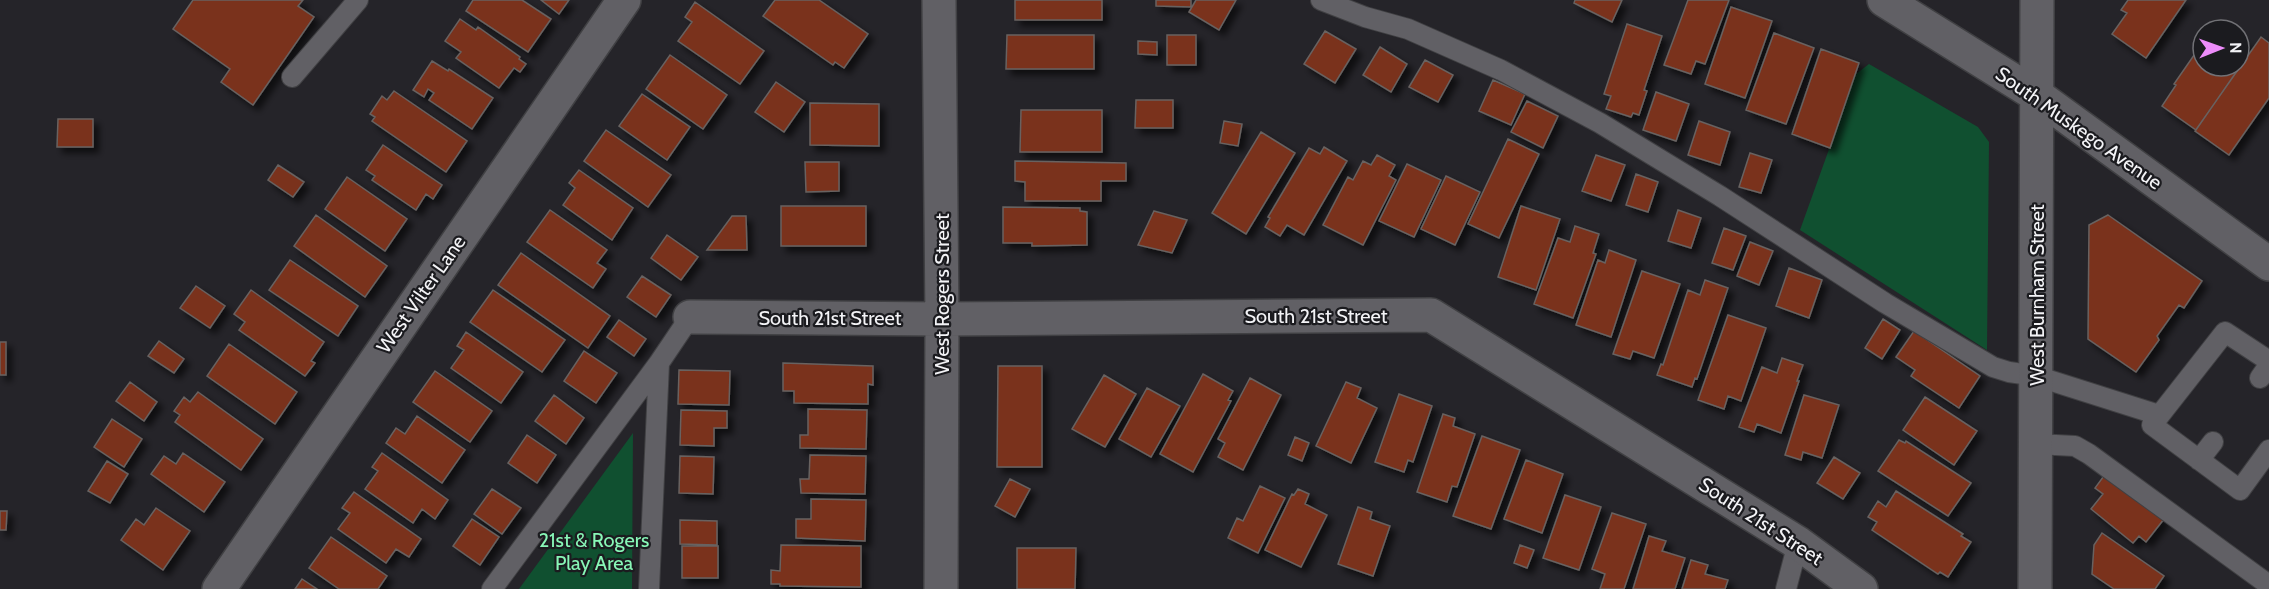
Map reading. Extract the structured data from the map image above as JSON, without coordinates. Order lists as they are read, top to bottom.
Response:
{
  "streets": {
    "street": [
      "South Muskego Avenue",
      "West Vilter Lane",
      "West Rogers Street",
      "West Burnham Street",
      "South 21st Street"
    ]
  },
  "crossings": [
    ["South Muskego Avenue", "West Burnham Street"],
    ["West Rogers Street", "South 21st Street"]
  ],
  "parks": ["21st & Rogers Play Area"],
  "north": "right"
}
